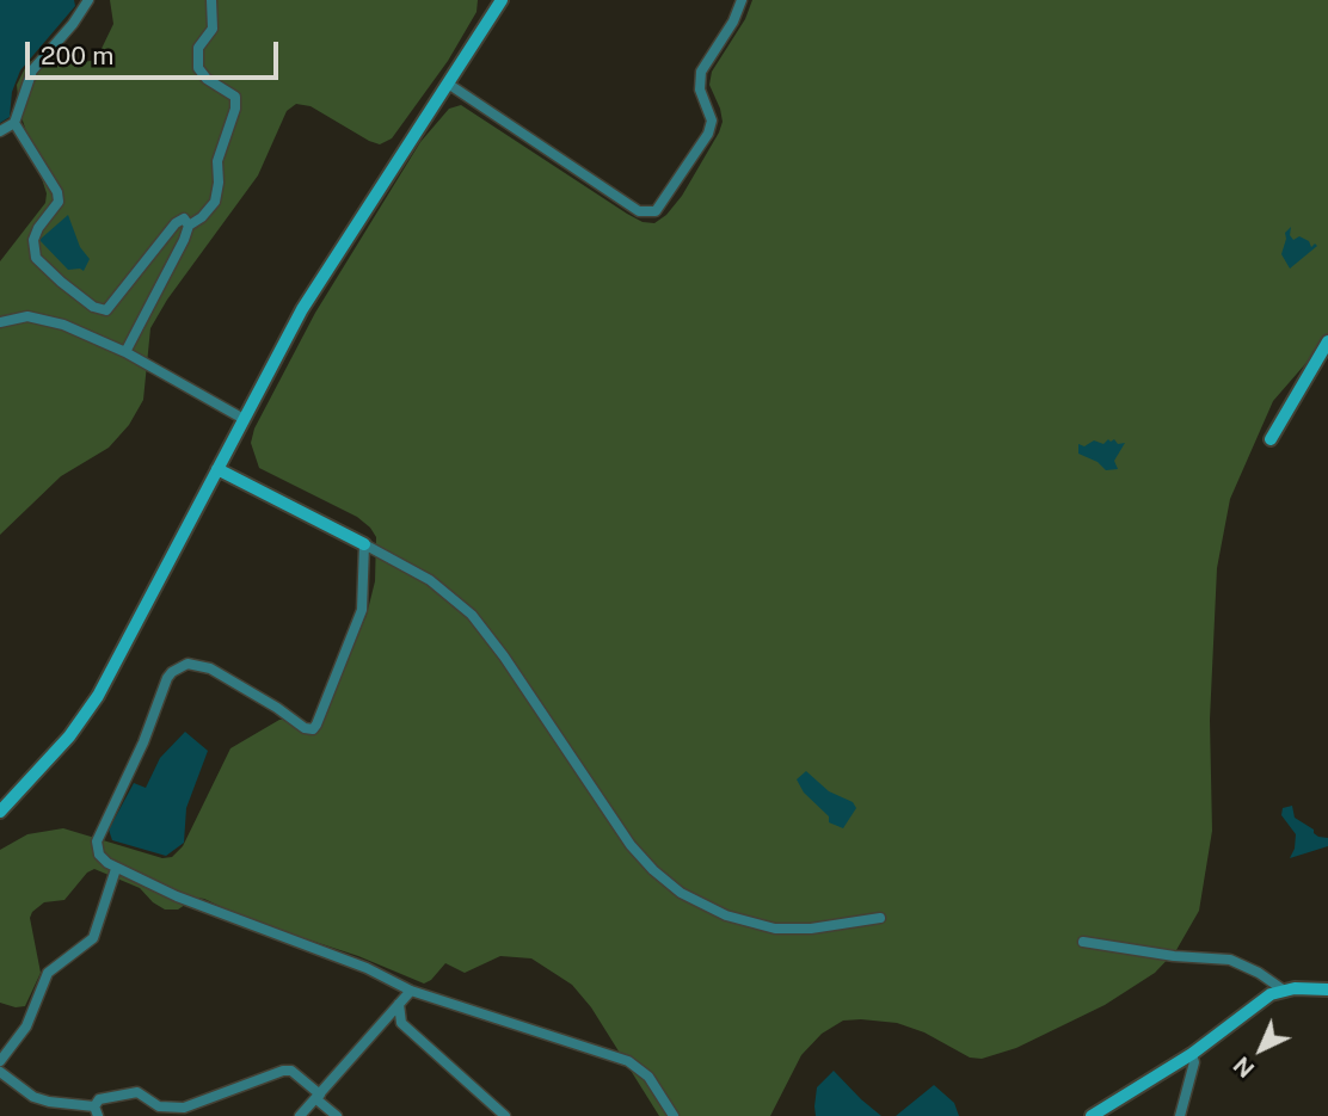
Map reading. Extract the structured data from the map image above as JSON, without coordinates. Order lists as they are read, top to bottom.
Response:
{
  "scale_bar": "200 m",
  "north": "bottom left"
}
